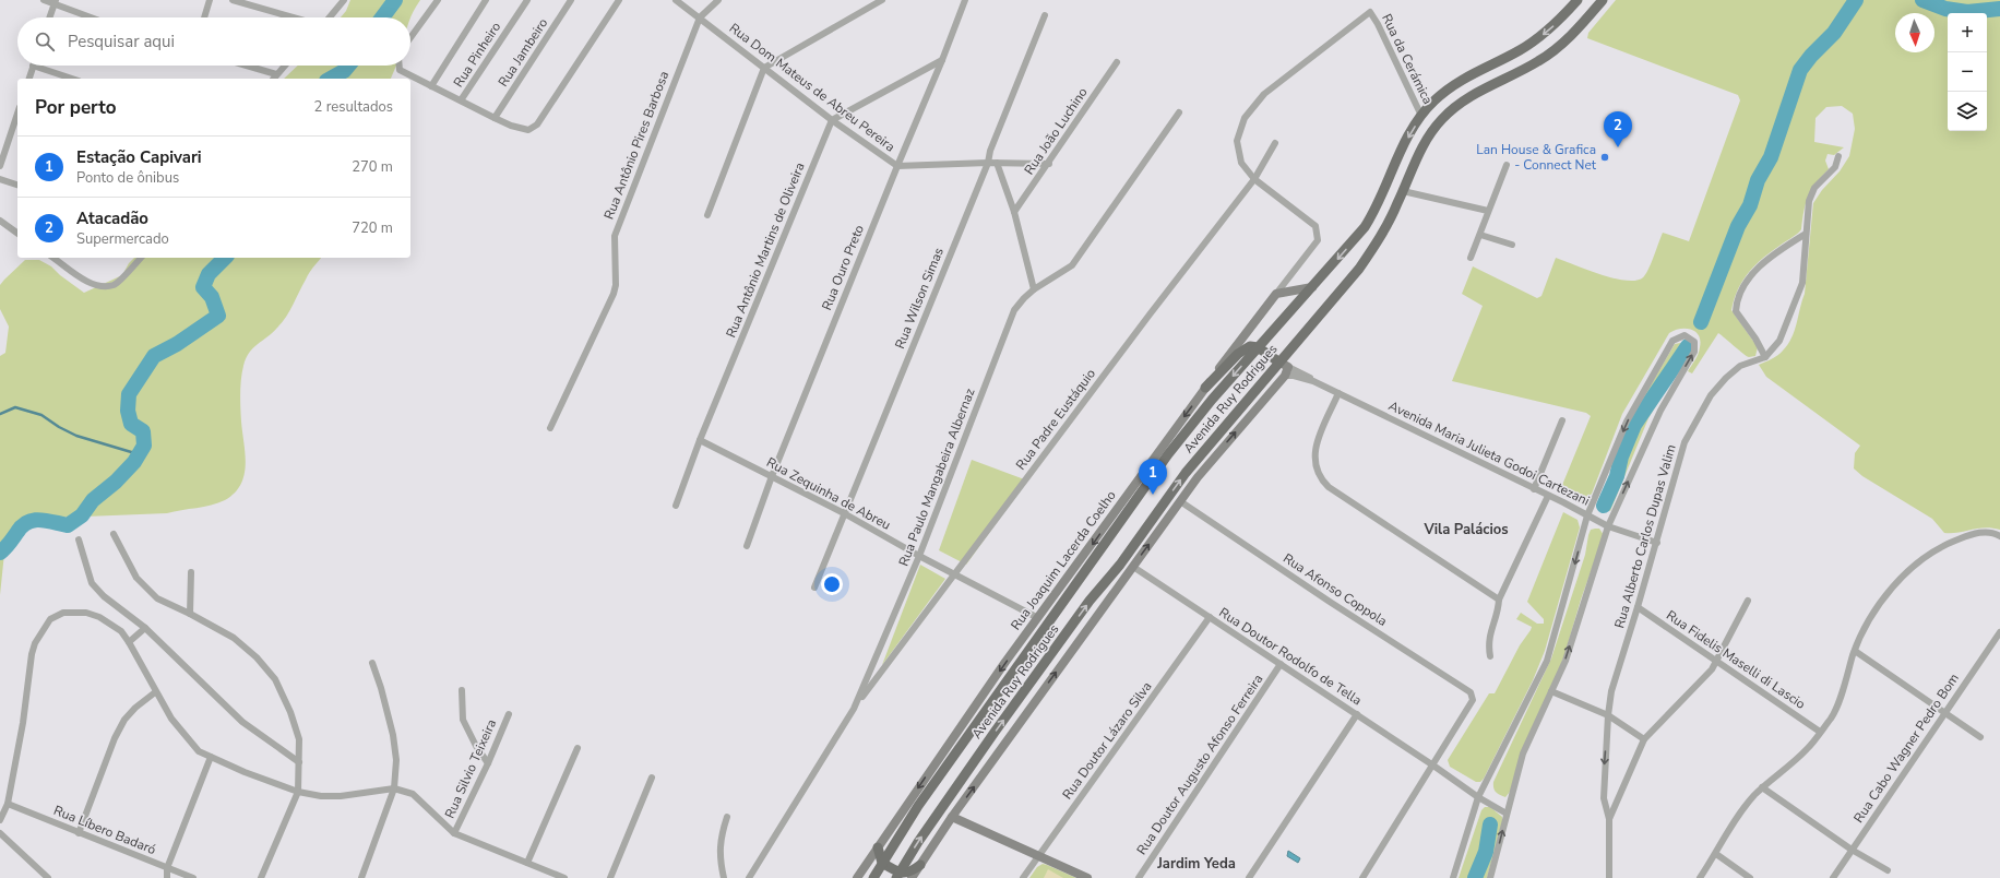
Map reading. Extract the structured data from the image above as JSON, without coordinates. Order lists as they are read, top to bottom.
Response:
{
  "streets": {
    "main road": ["Avenida Ruy Rodrigues"],
    "street": [
      "Rua Jambeiro",
      "Rua Pinheiro",
      "Rua da Cerámica",
      "Rua Dom Mateus de Abreu Pereira",
      "Rua João Luchino",
      "Rua Antônio Pires Barbosa",
      "Rua Antônio Martins de Oliveira",
      "Rua Ouro Preto",
      "Rua Wilson Simas",
      "Rua Padre Eustáquio",
      "Avenida Maria Julieta Godoi Cartezani",
      "Rua Paulo Mangabeira Albernaz",
      "Rua Zequinha de Abreu",
      "Rua Alberto Carlos Dupas Valim",
      "Rua Joaquim Lacerda Coelho",
      "Rua Afonso Coppola",
      "Rua Doutor Rodolfo de Tella",
      "Rua Fidelis Maselli di Lascio",
      "Rua Doutor Lázaro Silva",
      "Rua Cabo Wagner Pedro Bom",
      "Rua Doutor Augusto Afonso Ferreira",
      "Rua Silvio Teixeira",
      "Rua Líbero Badaró"
    ]
  },
  "crossings": [
    ["Rua da Cerámica", "Avenida Ruy Rodrigues"],
    ["Rua da Cerámica", "Rua Padre Eustáquio"],
    ["Rua Dom Mateus de Abreu Pereira", "Rua João Luchino"],
    ["Rua Dom Mateus de Abreu Pereira", "Rua Antônio Pires Barbosa"],
    ["Rua Dom Mateus de Abreu Pereira", "Rua Antônio Martins de Oliveira"],
    ["Rua Dom Mateus de Abreu Pereira", "Rua Ouro Preto"],
    ["Rua Dom Mateus de Abreu Pereira", "Rua Wilson Simas"],
    ["Rua Antônio Martins de Oliveira", "Rua Zequinha de Abreu"],
    ["Rua Ouro Preto", "Rua Zequinha de Abreu"],
    ["Rua Wilson Simas", "Rua Zequinha de Abreu"],
    ["Avenida Ruy Rodrigues", "Avenida Maria Julieta Godoi Cartezani"],
    ["Rua Padre Eustáquio", "Rua Paulo Mangabeira Albernaz"],
    ["Rua Padre Eustáquio", "Rua Zequinha de Abreu"],
    ["Avenida Maria Julieta Godoi Cartezani", "Rua Alberto Carlos Dupas Valim"],
    ["Rua Paulo Mangabeira Albernaz", "Rua Zequinha de Abreu"],
    ["Rua Zequinha de Abreu", "Rua Joaquim Lacerda Coelho"],
    ["Rua Alberto Carlos Dupas Valim", "Rua Fidelis Maselli di Lascio"],
    ["Rua Afonso Coppola", "Rua Doutor Rodolfo de Tella"],
    ["Rua Doutor Rodolfo de Tella", "Rua Doutor Lázaro Silva"],
    ["Rua Doutor Rodolfo de Tella", "Rua Doutor Augusto Afonso Ferreira"]
  ],
  "districts": ["Vila Palácios", "Jardim Yeda"],
  "places": ["Lan House & Grafica - Connect Net"],
  "north": "bottom",
  "page": {
    "map_buttons": ["+", "−"],
    "search": "Pesquisar aqui",
    "heading": ["Por perto", "2 resultados"],
    "pins": ["2", "1"],
    "list": [
      {
        "mark": "1",
        "name": "Estação Capivari",
        "note": "Ponto de ônibus",
        "value": "270 m"
      },
      {
        "mark": "2",
        "name": "Atacadão",
        "note": "Supermercado",
        "value": "720 m"
      }
    ]
  }
}
